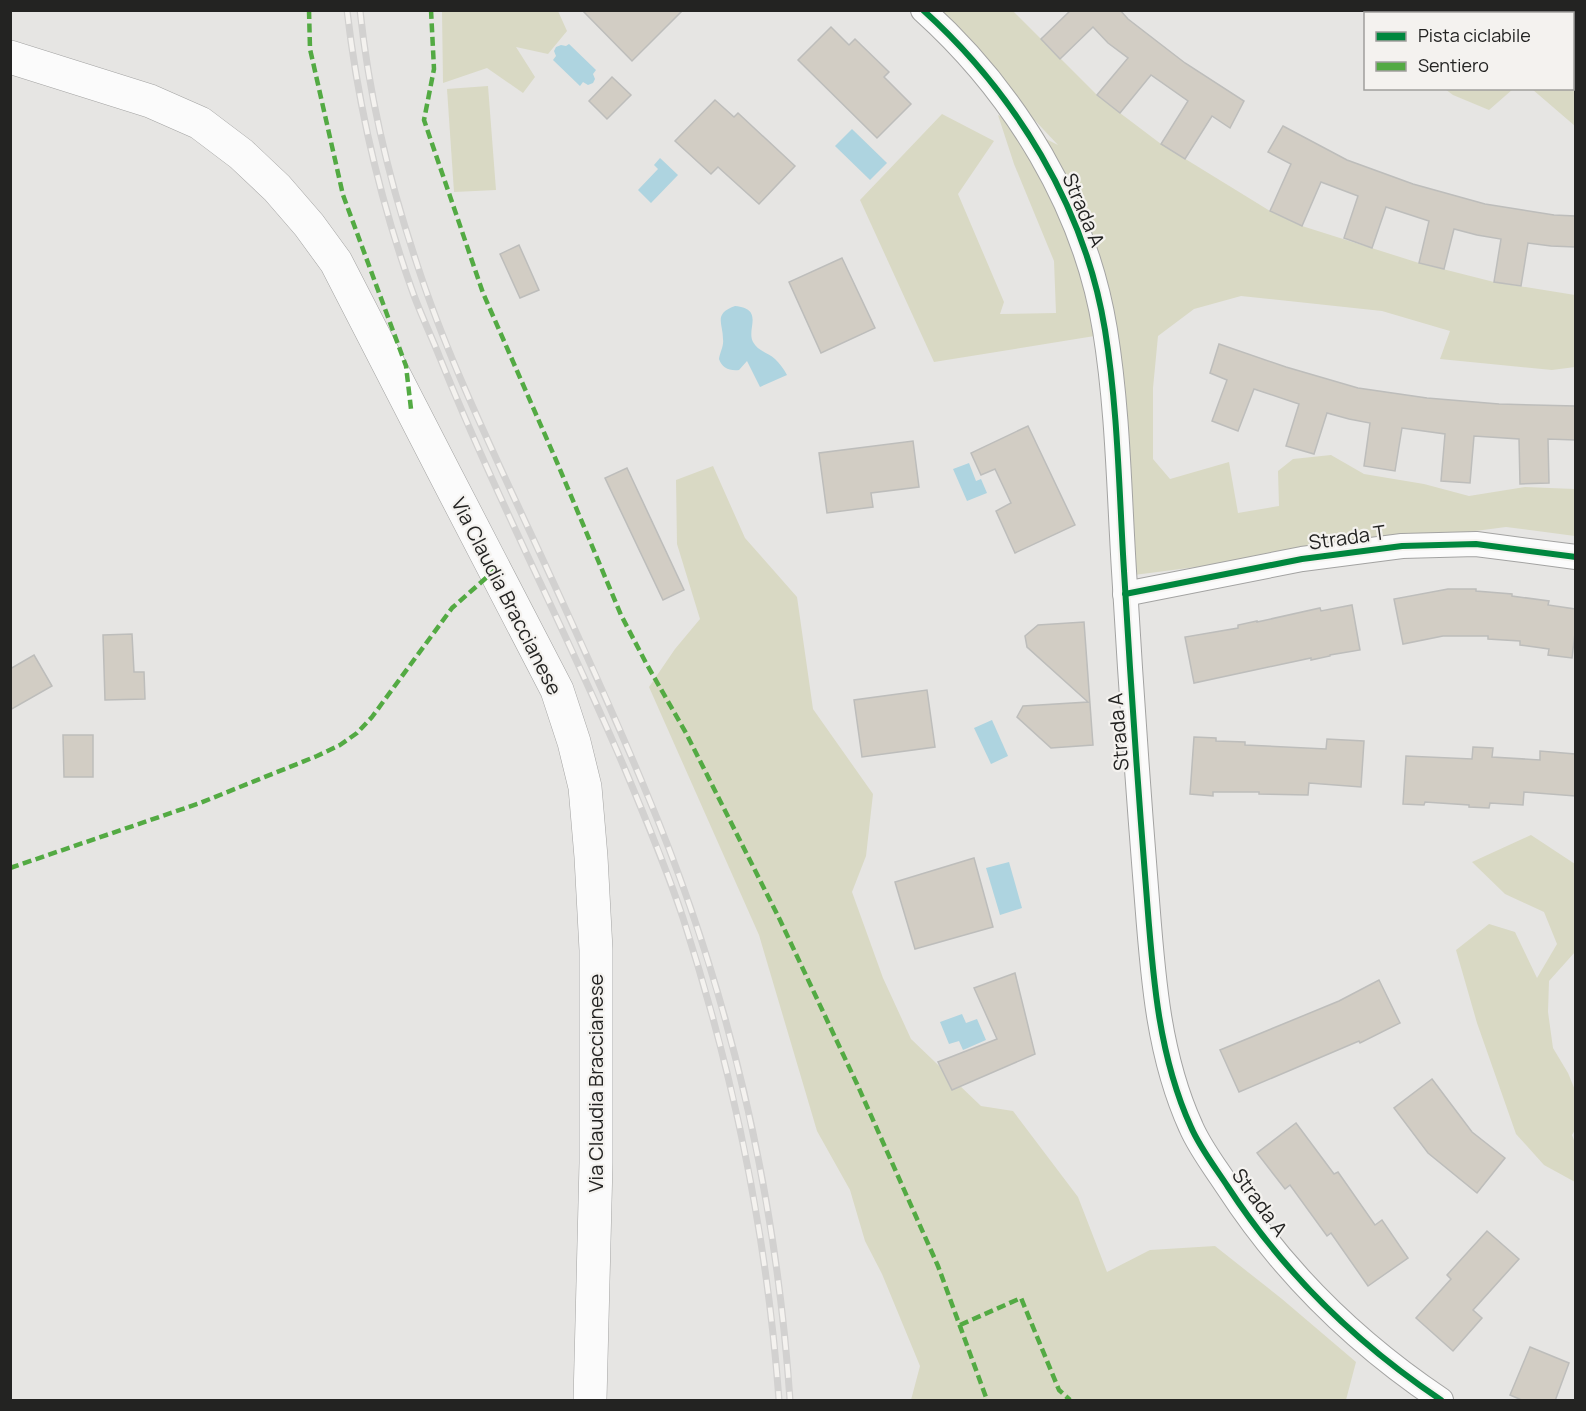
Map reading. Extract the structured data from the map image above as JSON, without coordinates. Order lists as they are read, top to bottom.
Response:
{
  "streets": {
    "main road": ["Via Claudia Braccianese"],
    "street": ["Strada A", "Strada T"]
  },
  "crossings": [
    ["Strada A", "Strada T"]
  ],
  "legend": ["Pista ciclabile", "Sentiero"]
}
